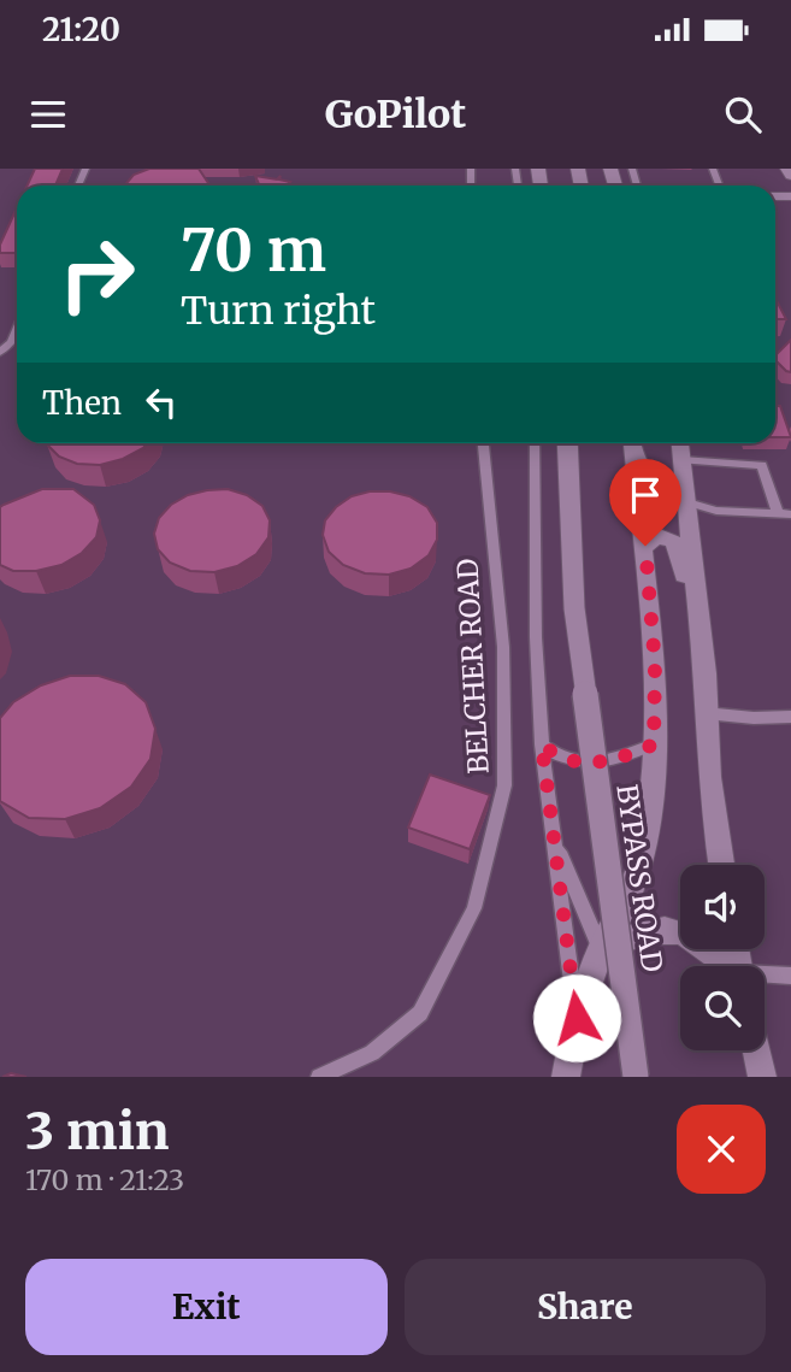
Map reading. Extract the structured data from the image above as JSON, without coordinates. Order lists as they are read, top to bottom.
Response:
{
  "streets": {
    "street": ["BYPASS ROAD"],
    "lane": ["BELCHER ROAD"]
  },
  "page": {
    "status": "21:20",
    "header": "GoPilot",
    "turn": ["70 m", "Turn right"],
    "then": "Then",
    "heading": ["3 min", "170 m · 21:23"],
    "buttons": ["Exit", "Share"]
  }
}
